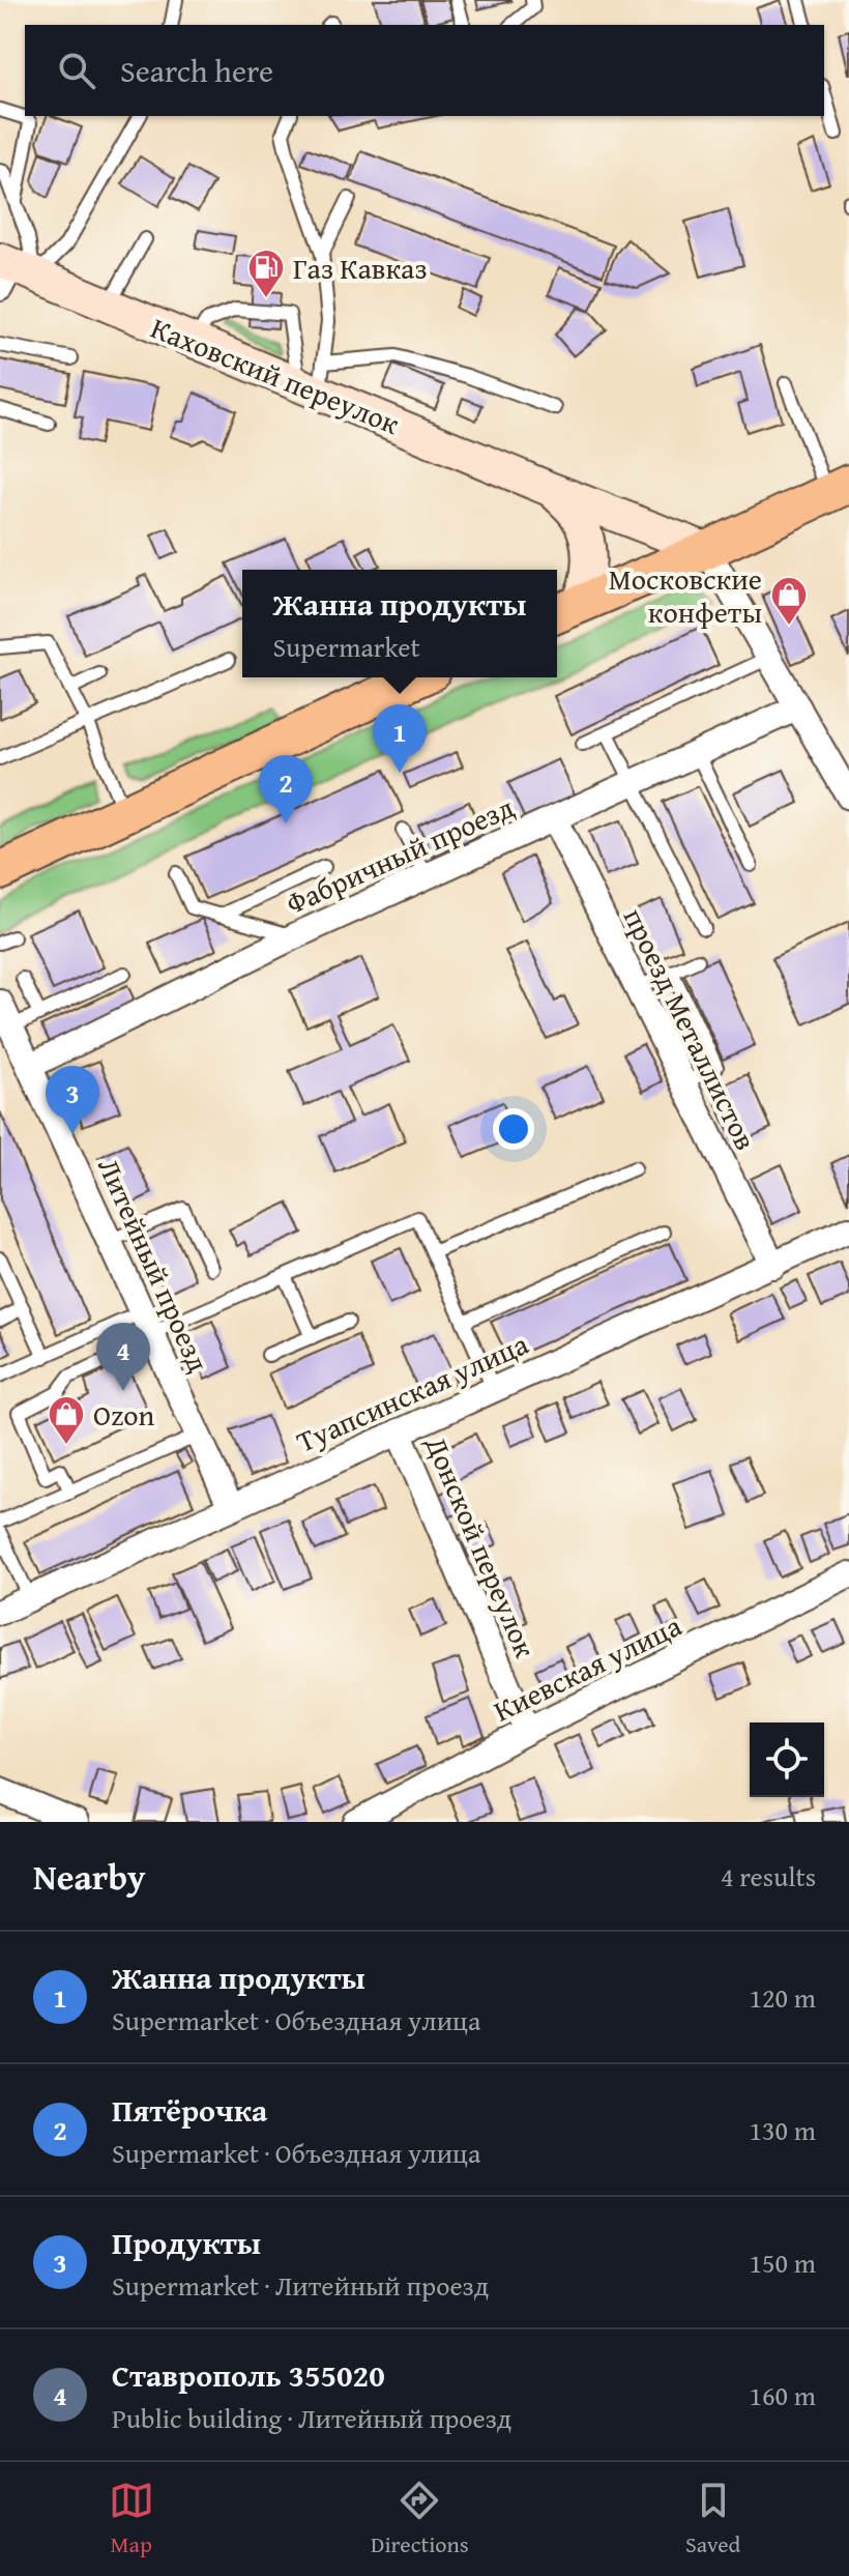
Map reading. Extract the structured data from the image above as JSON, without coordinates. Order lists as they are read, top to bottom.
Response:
{
  "streets": {
    "main road": ["Каховский переулок"],
    "street": [
      "Фабричный проезд",
      "проезд Металлистов",
      "Литейный проезд",
      "Туапсинская улица",
      "Донской переулок",
      "Киевская улица"
    ]
  },
  "crossings": [
    ["Фабричный проезд", "проезд Металлистов"],
    ["Фабричный проезд", "Литейный проезд"],
    ["проезд Металлистов", "Туапсинская улица"],
    ["Литейный проезд", "Туапсинская улица"],
    ["Туапсинская улица", "Донской переулок"],
    ["Донской переулок", "Киевская улица"]
  ],
  "places": {
    "fuel station": ["Газ Кавказ"],
    "shop": ["Московские конфеты", "Ozon"]
  },
  "page": {
    "search": "Search here",
    "popup": ["Жанна продукты", "Supermarket"],
    "pins": [
      "1",
      "2",
      "3",
      "4"
    ],
    "heading": ["Nearby", "4 results"],
    "list": [
      {
        "mark": "1",
        "name": "Жанна продукты",
        "note": "Supermarket · Объездная улица",
        "value": "120 m"
      },
      {
        "mark": "2",
        "name": "Пятёрочка",
        "note": "Supermarket · Объездная улица",
        "value": "130 m"
      },
      {
        "mark": "3",
        "name": "Продукты",
        "note": "Supermarket · Литейный проезд",
        "value": "150 m"
      },
      {
        "mark": "4",
        "name": "Ставрополь 355020",
        "note": "Public building · Литейный проезд",
        "value": "160 m"
      }
    ],
    "nav": ["Map", "Directions", "Saved"]
  }
}
